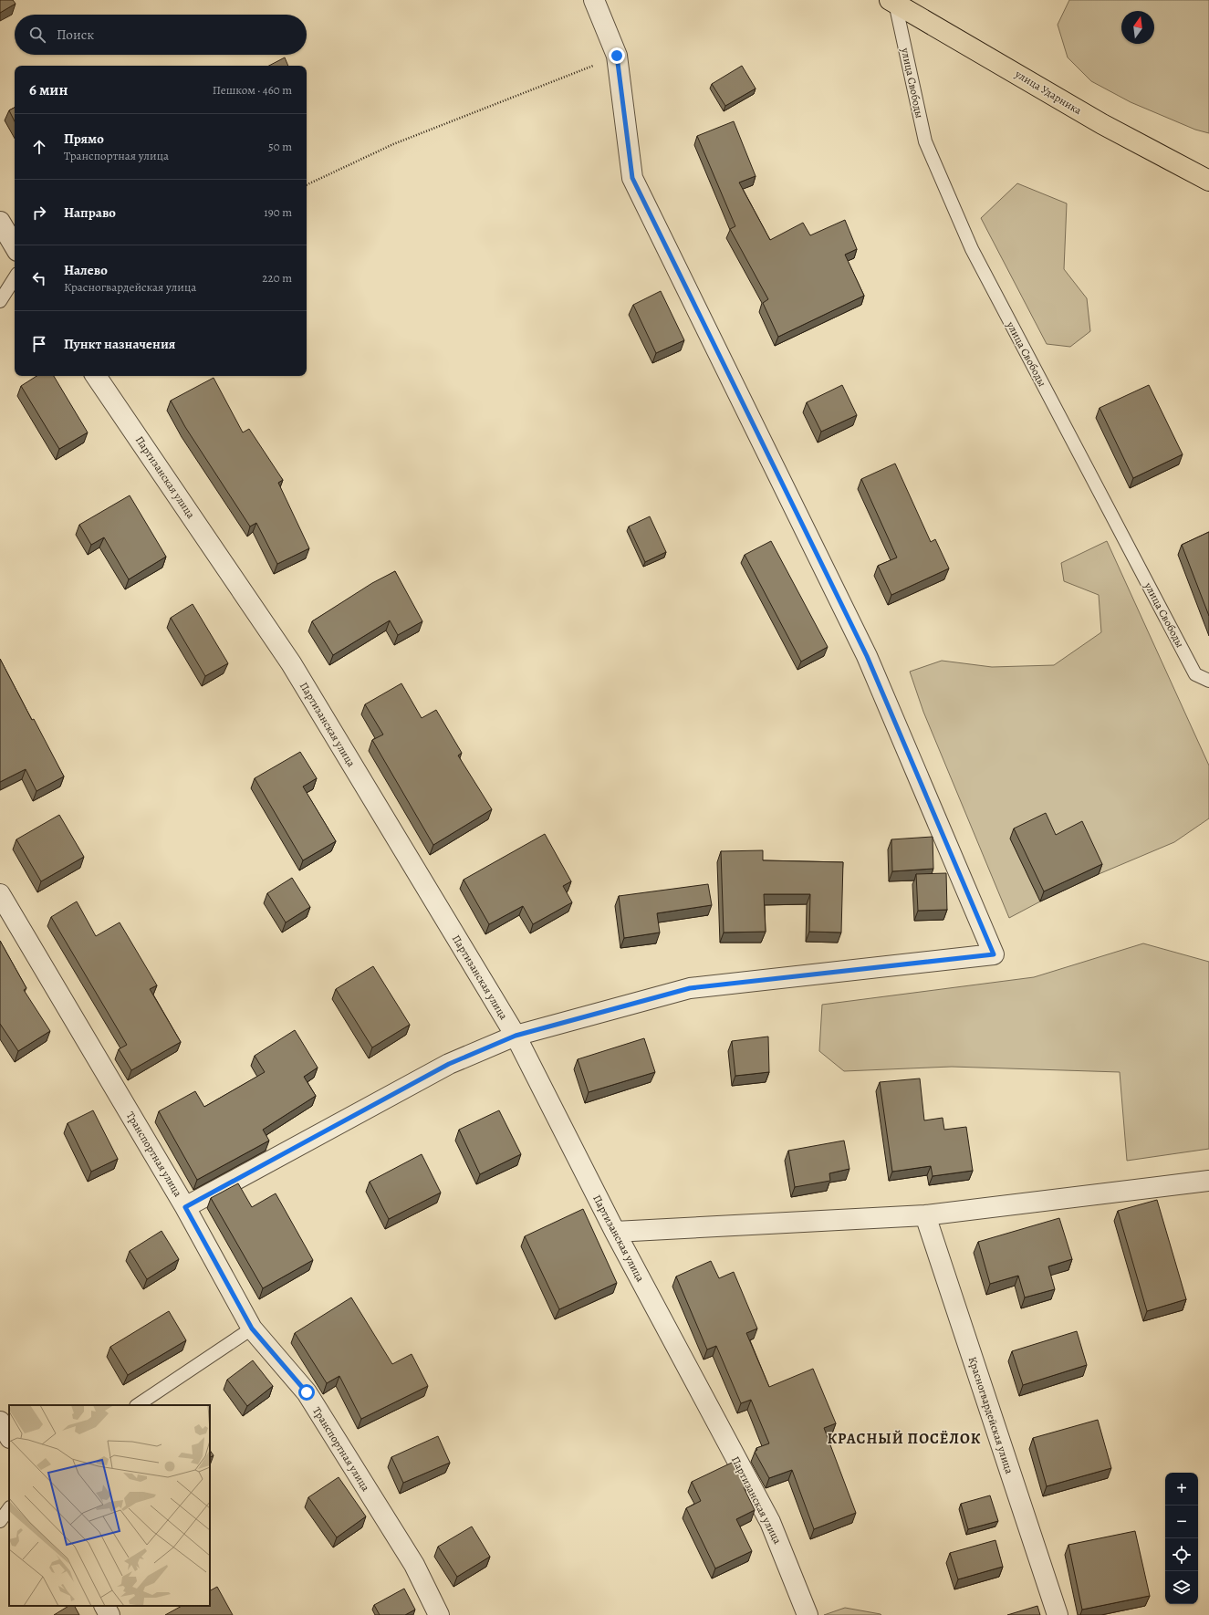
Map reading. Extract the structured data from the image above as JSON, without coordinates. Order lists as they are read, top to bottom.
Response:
{
  "streets": {
    "main road": ["улица Ударника"],
    "street": ["Партизанская улица", "Транспортная улица", "Красногвардейская улица"],
    "lane": ["улица Свободы"]
  },
  "crossings": [
    ["улица Свободы", "улица Ударника"]
  ],
  "districts": ["КРАСНЫЙ ПОСЁЛОК"],
  "north": "top",
  "page": {
    "search": "Поиск",
    "heading": ["6 мин", "Пешком · 460 m"],
    "list": [
      ["Прямо", "Транспортная улица", "50 m"],
      ["Направо", "190 m"],
      ["Налево", "Красногвардейская улица", "220 m"],
      "Пункт назначения"
    ],
    "map_buttons": ["+", "−"]
  }
}
